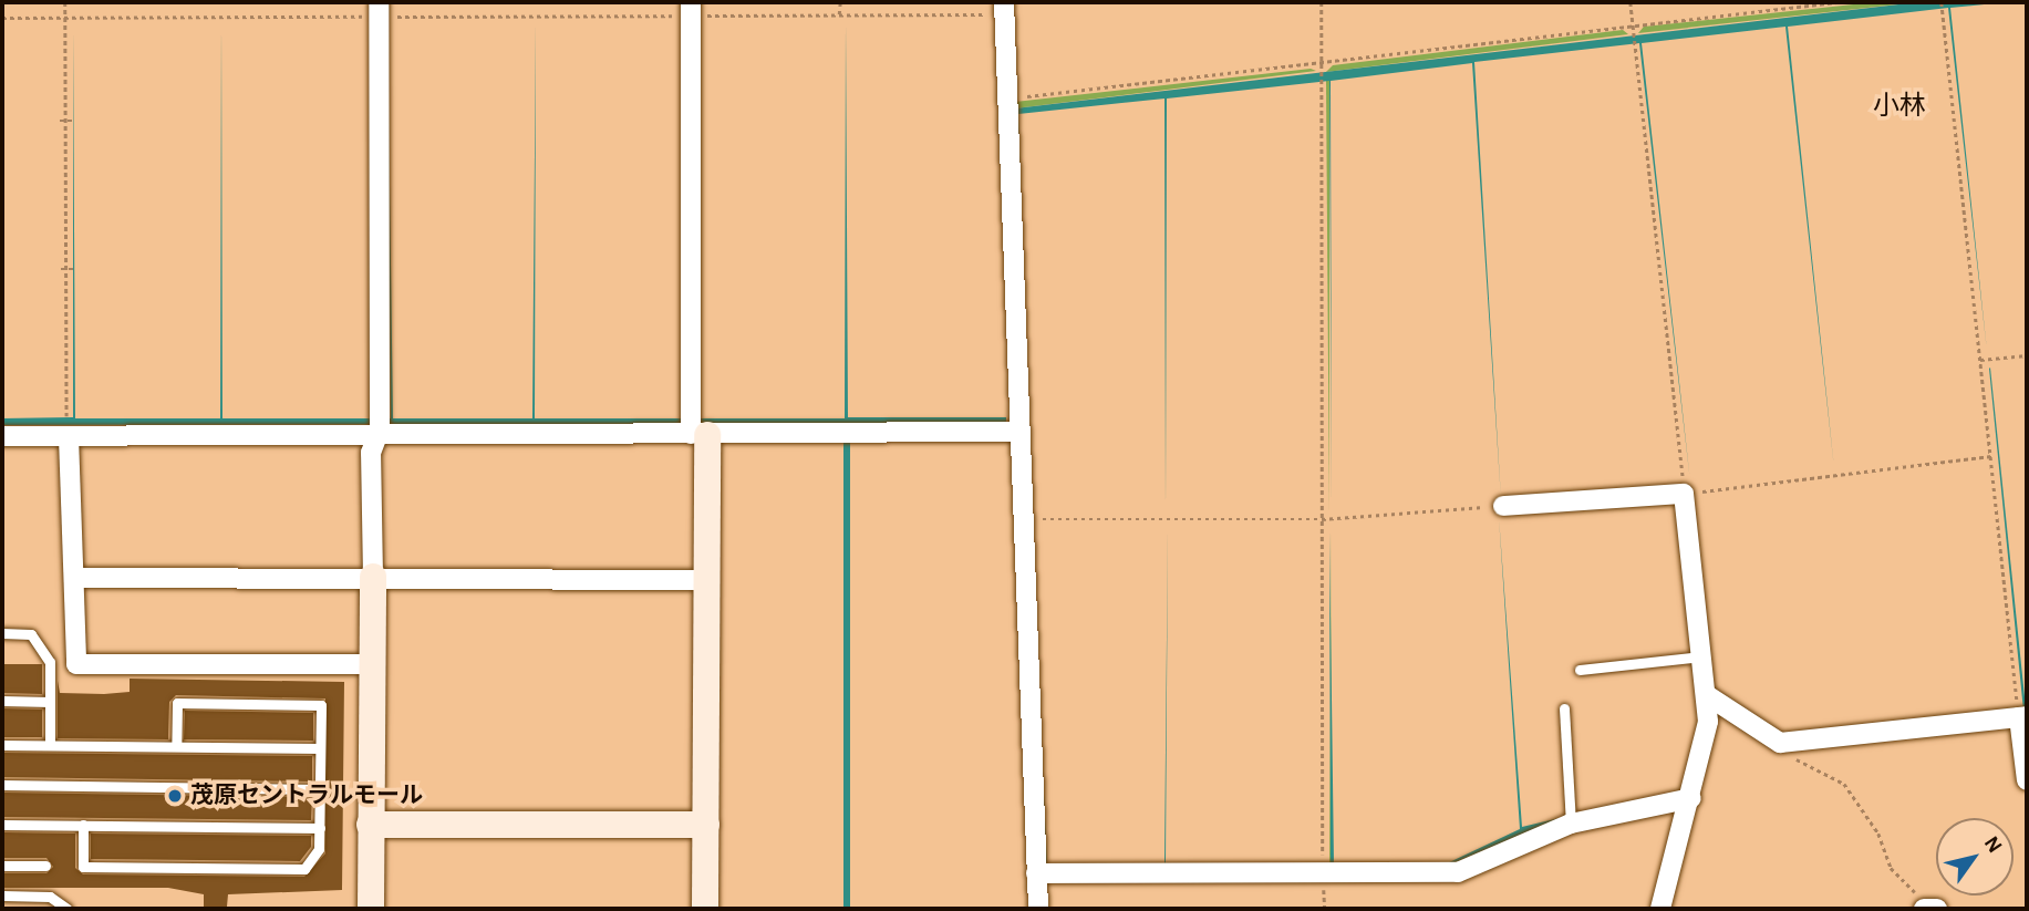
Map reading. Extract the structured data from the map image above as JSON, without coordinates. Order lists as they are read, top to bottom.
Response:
{
  "districts": ["小林"],
  "places": ["茂原セントラルモール"],
  "north": "top right"
}
